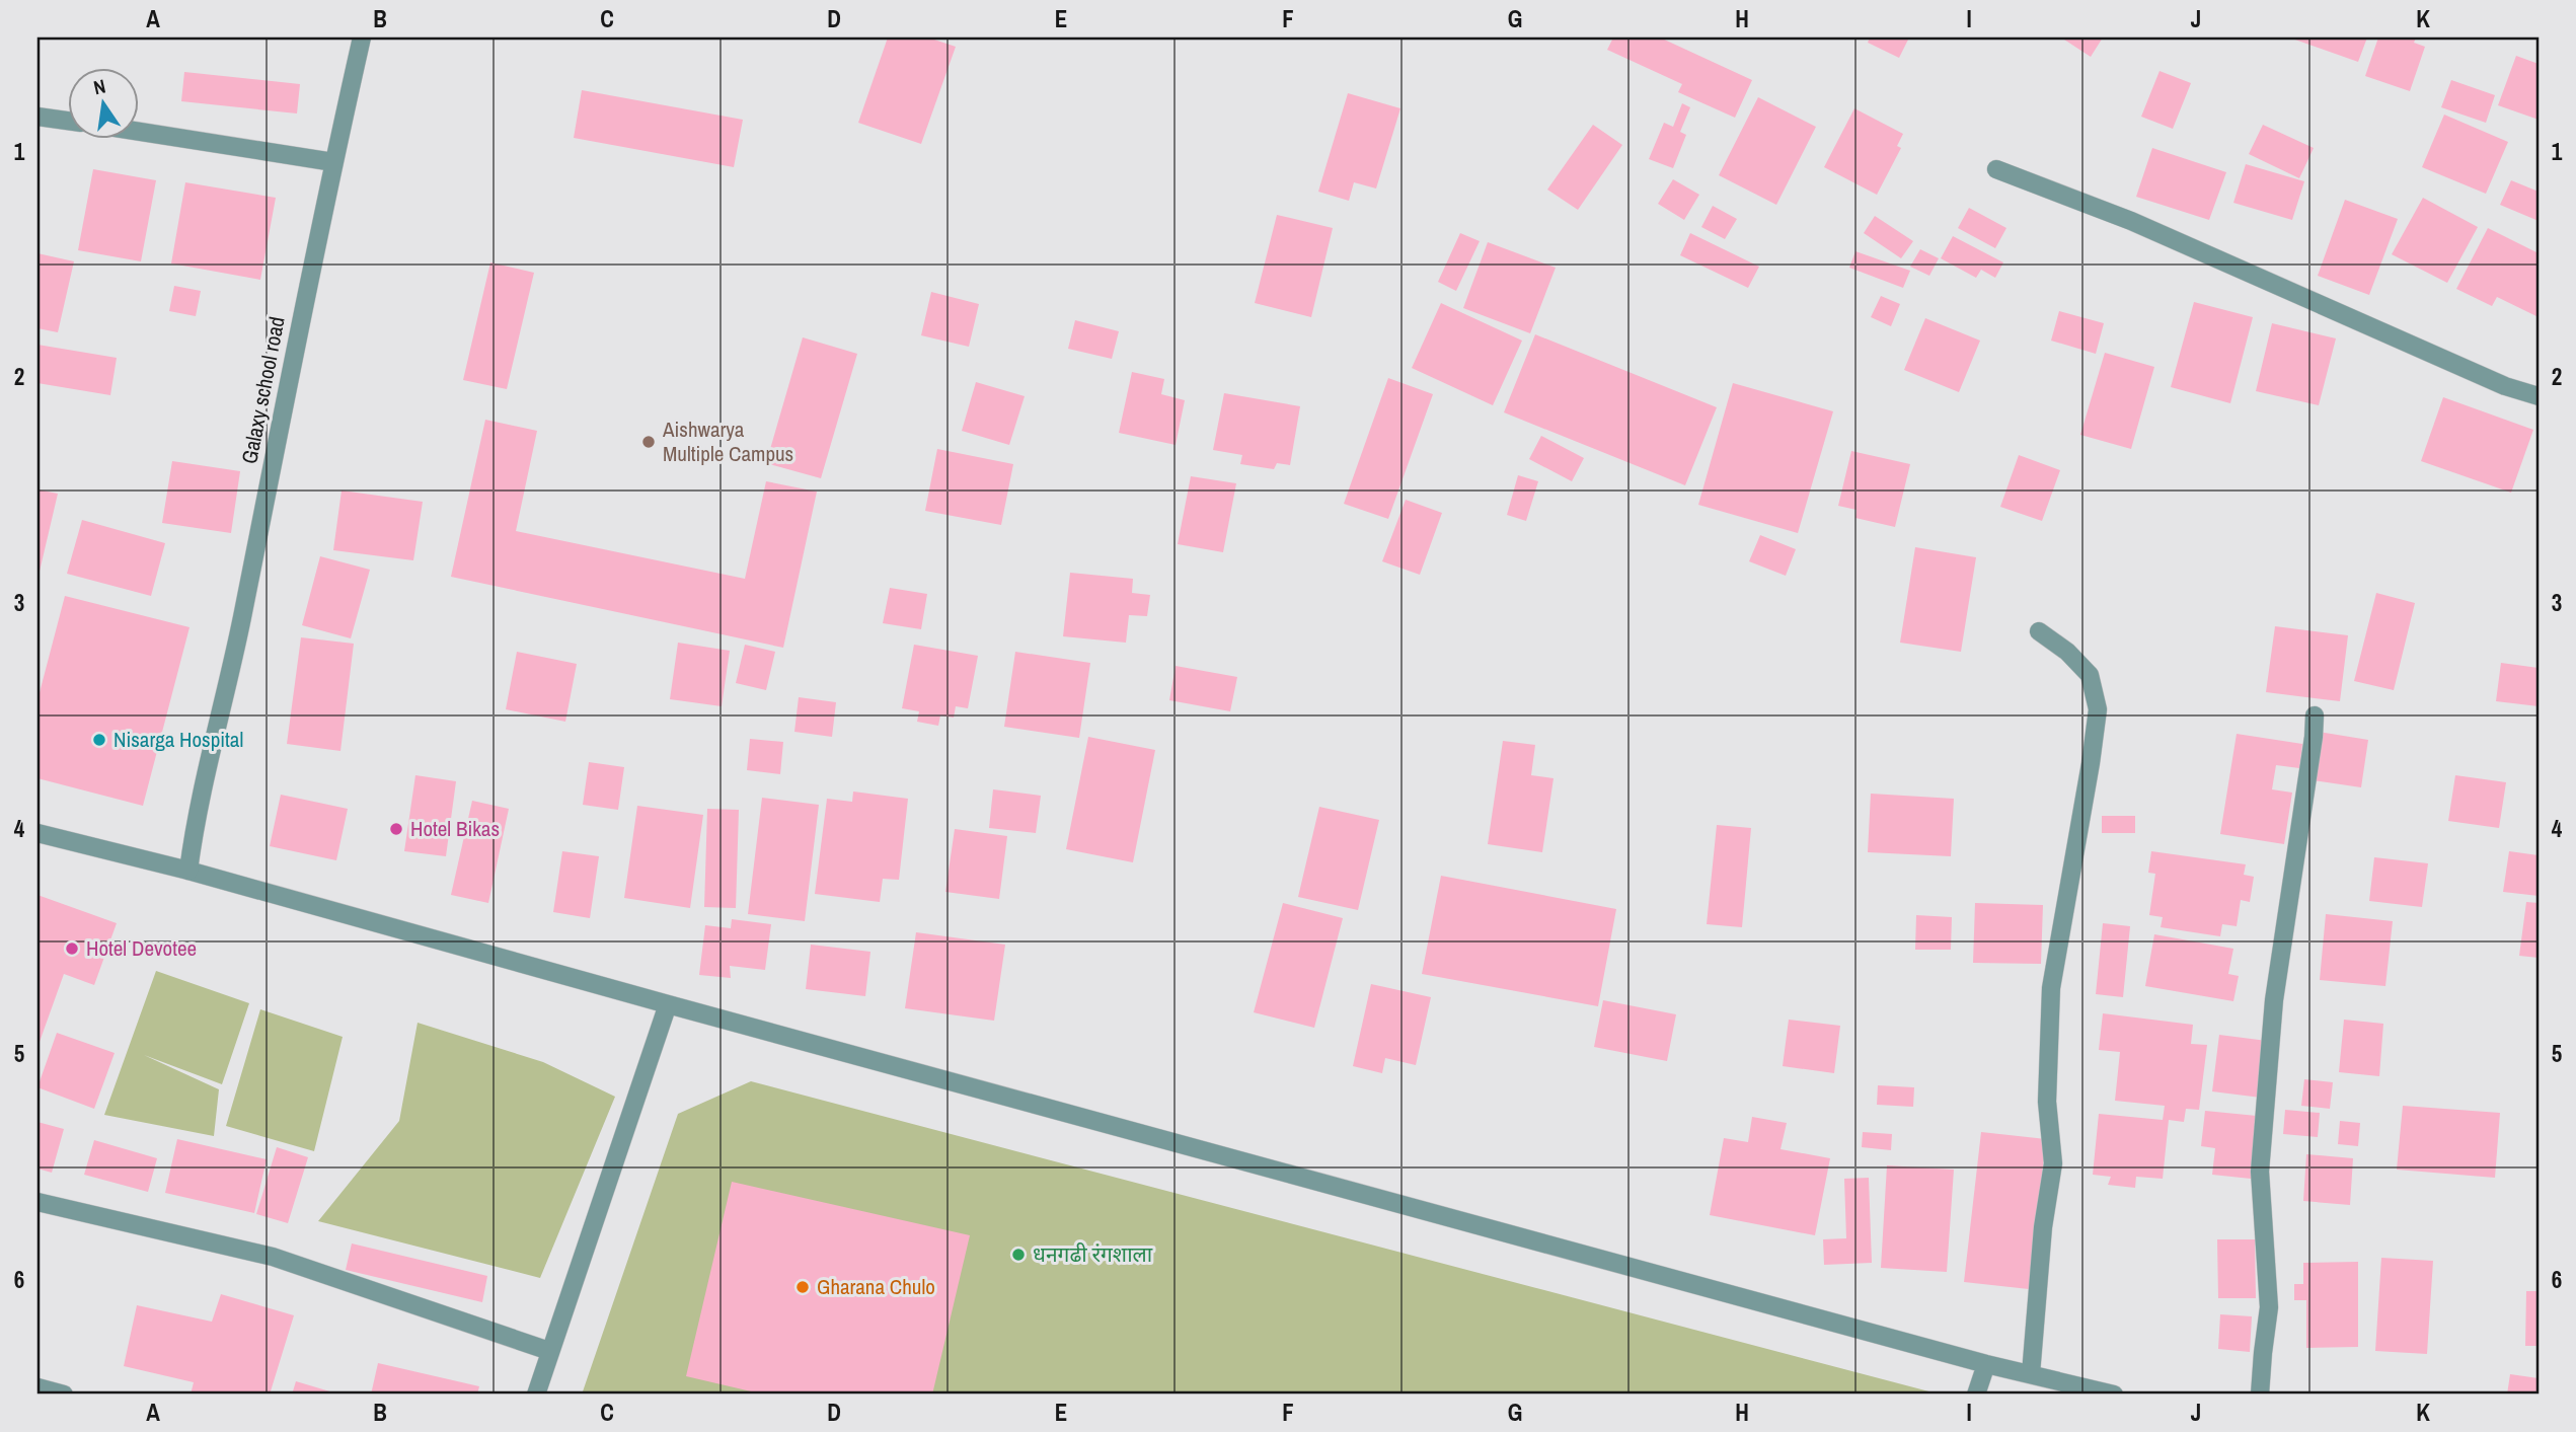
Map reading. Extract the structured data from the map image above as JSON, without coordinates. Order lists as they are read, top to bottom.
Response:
{
  "streets": {
    "street": ["Galaxy school road"]
  },
  "places": [
    "Aishwarya Multiple Campus",
    "Nisarga Hospital",
    "Hotel Bikas",
    "Hotel Devotee",
    "धनगढी रंगशाला",
    "Gharana Chulo"
  ],
  "north": "top",
  "grid": {
    "columns": [
      "A",
      "B",
      "C",
      "D",
      "E",
      "F",
      "G",
      "H",
      "I",
      "J",
      "K"
    ],
    "rows": [
      "1",
      "2",
      "3",
      "4",
      "5",
      "6"
    ]
  }
}
